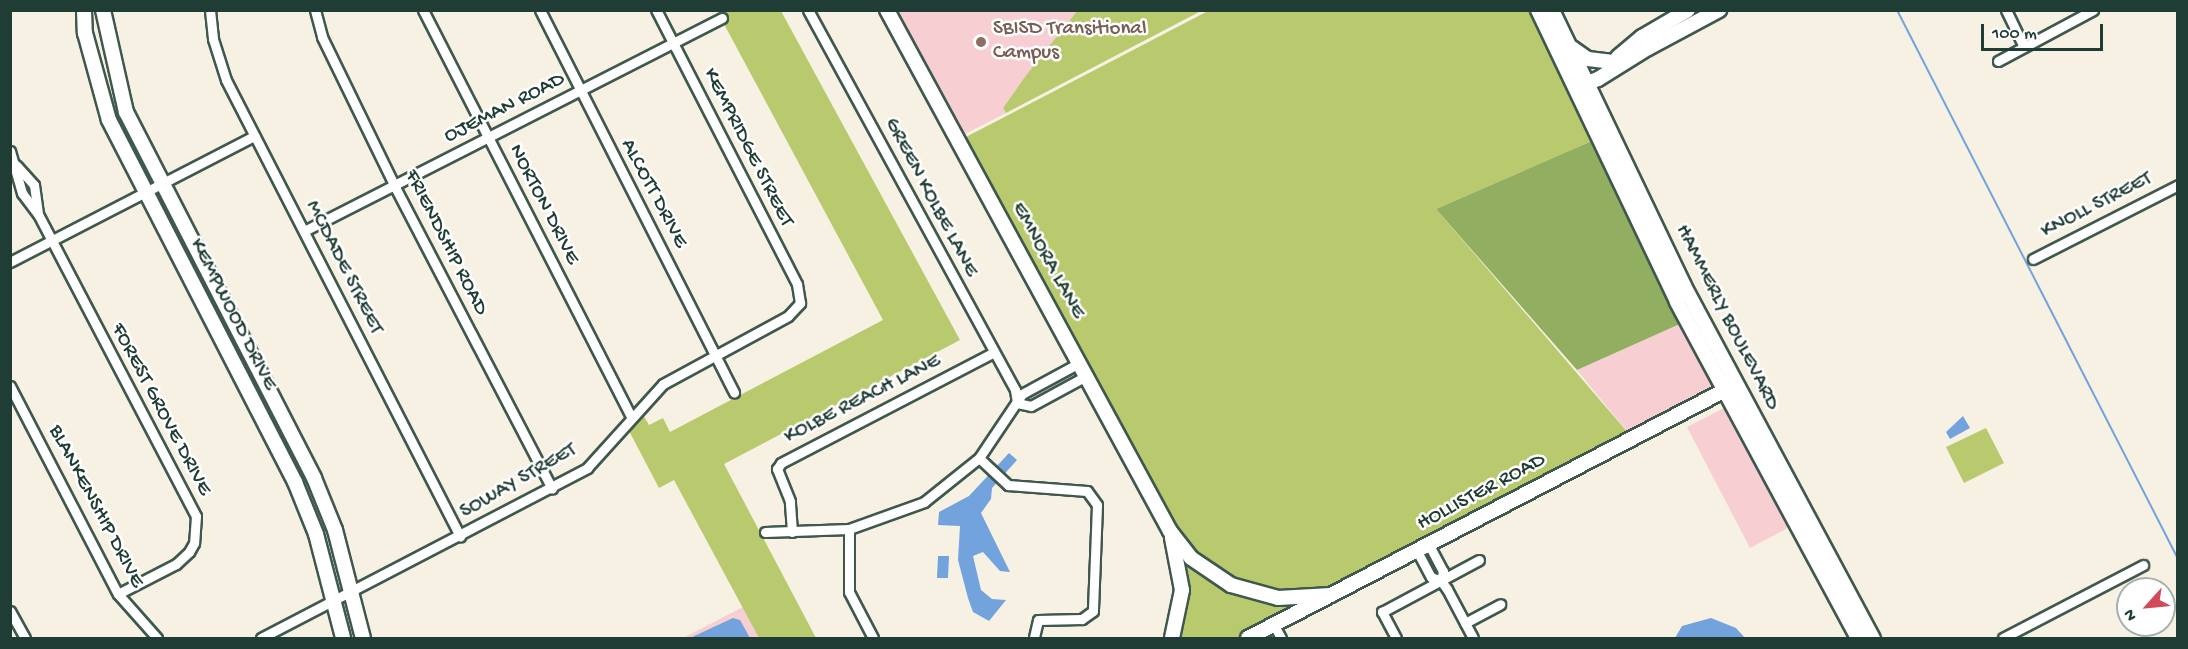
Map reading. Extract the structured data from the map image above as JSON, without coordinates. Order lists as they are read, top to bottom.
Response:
{
  "streets": {
    "main road": [
      "EMNORA LANE",
      "KEMPWOOD DRIVE",
      "HAMMERLY BOULEVARD",
      "HOLLISTER ROAD"
    ],
    "street": [
      "OJEMAN ROAD",
      "KEMPRIDGE STREET",
      "ALCOTT DRIVE",
      "GREEN KOLBE LANE",
      "NORTON DRIVE",
      "KNOLL STREET",
      "FRIENDSHIP ROAD",
      "MCDADE STREET",
      "KOLBE REACH LANE",
      "FOREST GROVE DRIVE",
      "SOWAY STREET",
      "BLANKENSHIP DRIVE"
    ]
  },
  "crossings": [
    ["OJEMAN ROAD", "KEMPRIDGE STREET"],
    ["OJEMAN ROAD", "ALCOTT DRIVE"],
    ["OJEMAN ROAD", "NORTON DRIVE"],
    ["OJEMAN ROAD", "FRIENDSHIP ROAD"],
    ["OJEMAN ROAD", "MCDADE STREET"],
    ["KEMPRIDGE STREET", "SOWAY STREET"],
    ["ALCOTT DRIVE", "SOWAY STREET"],
    ["GREEN KOLBE LANE", "KOLBE REACH LANE"],
    ["NORTON DRIVE", "SOWAY STREET"],
    ["FRIENDSHIP ROAD", "SOWAY STREET"],
    ["EMNORA LANE", "HOLLISTER ROAD"],
    ["MCDADE STREET", "SOWAY STREET"],
    ["KEMPWOOD DRIVE", "SOWAY STREET"],
    ["HAMMERLY BOULEVARD", "HOLLISTER ROAD"],
    ["FOREST GROVE DRIVE", "BLANKENSHIP DRIVE"]
  ],
  "places": ["SBISD Transitional Campus"],
  "scale_bar": "100 m",
  "north": "bottom left"
}
